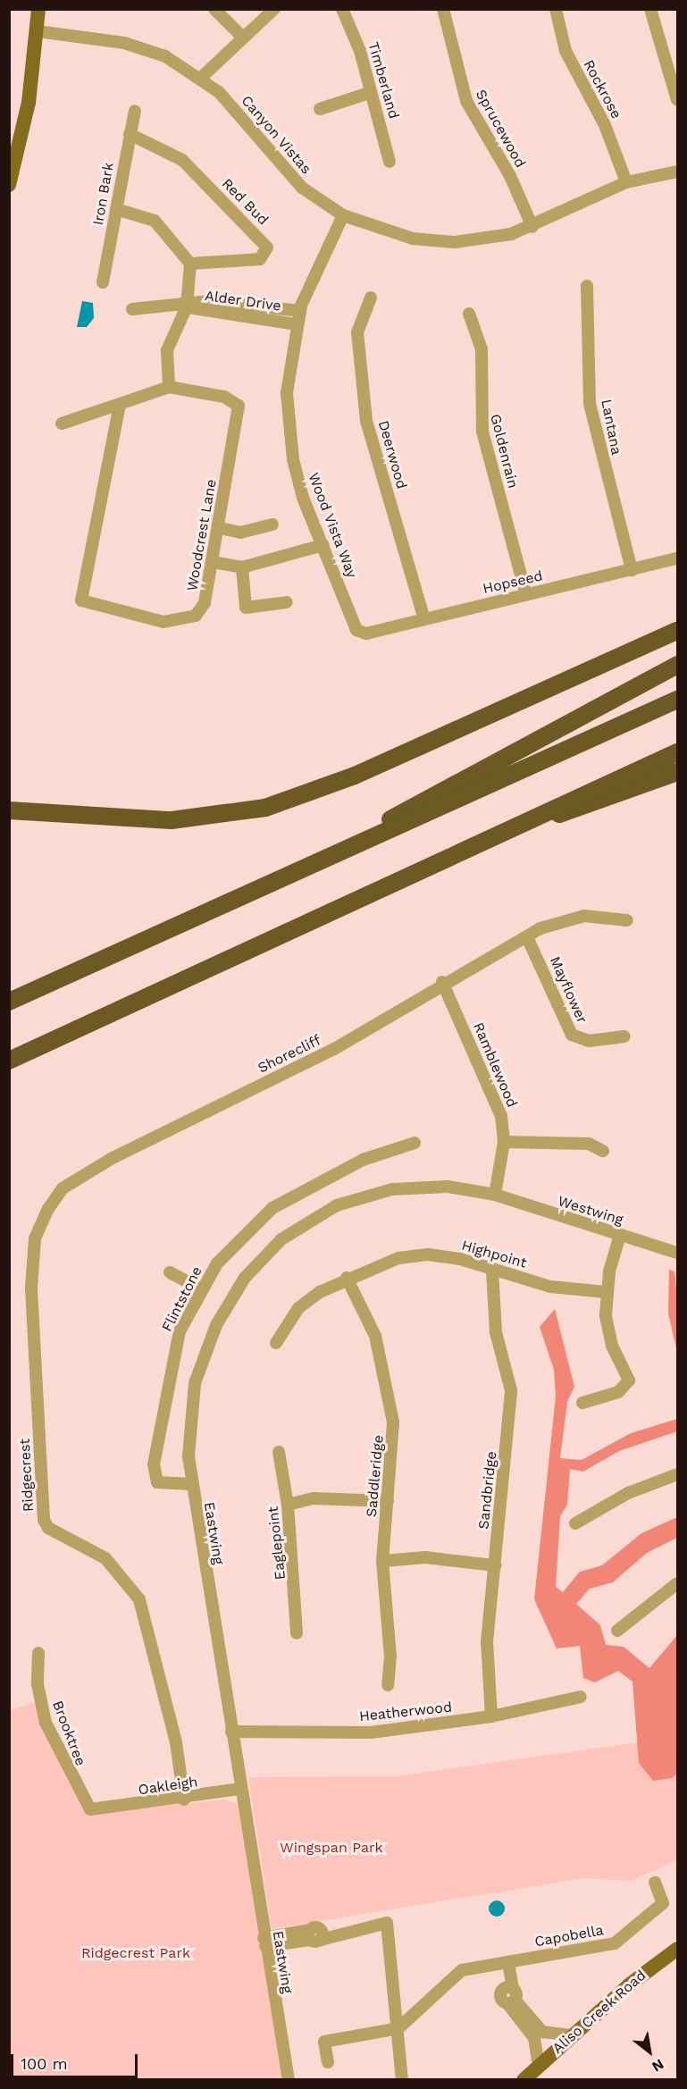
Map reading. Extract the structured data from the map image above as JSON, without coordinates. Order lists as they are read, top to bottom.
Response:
{
  "streets": {
    "main road": ["Aliso Creek Road"],
    "street": [
      "Timberland",
      "Rockrose",
      "Sprucewood",
      "Canyon Vistas",
      "Iron Bark",
      "Red Bud",
      "Alder Drive",
      "Lantana",
      "Goldenrain",
      "Deerwood",
      "Wood Vista Way",
      "Woodcrest Lane",
      "Hopseed",
      "Mayflower",
      "Shorecliff",
      "Ramblewood",
      "Westwing",
      "Highpoint",
      "Flintstone",
      "Ridgecrest",
      "Saddleridge",
      "Sandbridge",
      "Eastwing",
      "Eaglepoint",
      "Heatherwood",
      "Brooktree",
      "Oakleigh",
      "Capobella"
    ]
  },
  "crossings": [
    ["Rockrose", "Canyon Vistas"],
    ["Sprucewood", "Canyon Vistas"],
    ["Canyon Vistas", "Wood Vista Way"],
    ["Iron Bark", "Red Bud"],
    ["Alder Drive", "Wood Vista Way"],
    ["Lantana", "Hopseed"],
    ["Goldenrain", "Hopseed"],
    ["Deerwood", "Hopseed"],
    ["Wood Vista Way", "Hopseed"],
    ["Mayflower", "Shorecliff"],
    ["Shorecliff", "Ramblewood"],
    ["Shorecliff", "Ridgecrest"],
    ["Ramblewood", "Westwing"],
    ["Ramblewood", "Eastwing"],
    ["Westwing", "Eastwing"],
    ["Highpoint", "Saddleridge"],
    ["Highpoint", "Sandbridge"],
    ["Flintstone", "Eastwing"],
    ["Ridgecrest", "Oakleigh"],
    ["Sandbridge", "Heatherwood"],
    ["Eastwing", "Heatherwood"],
    ["Eastwing", "Oakleigh"],
    ["Brooktree", "Oakleigh"]
  ],
  "parks": ["Wingspan Park", "Ridgecrest Park"],
  "scale_bar": "100 m",
  "north": "bottom right"
}
